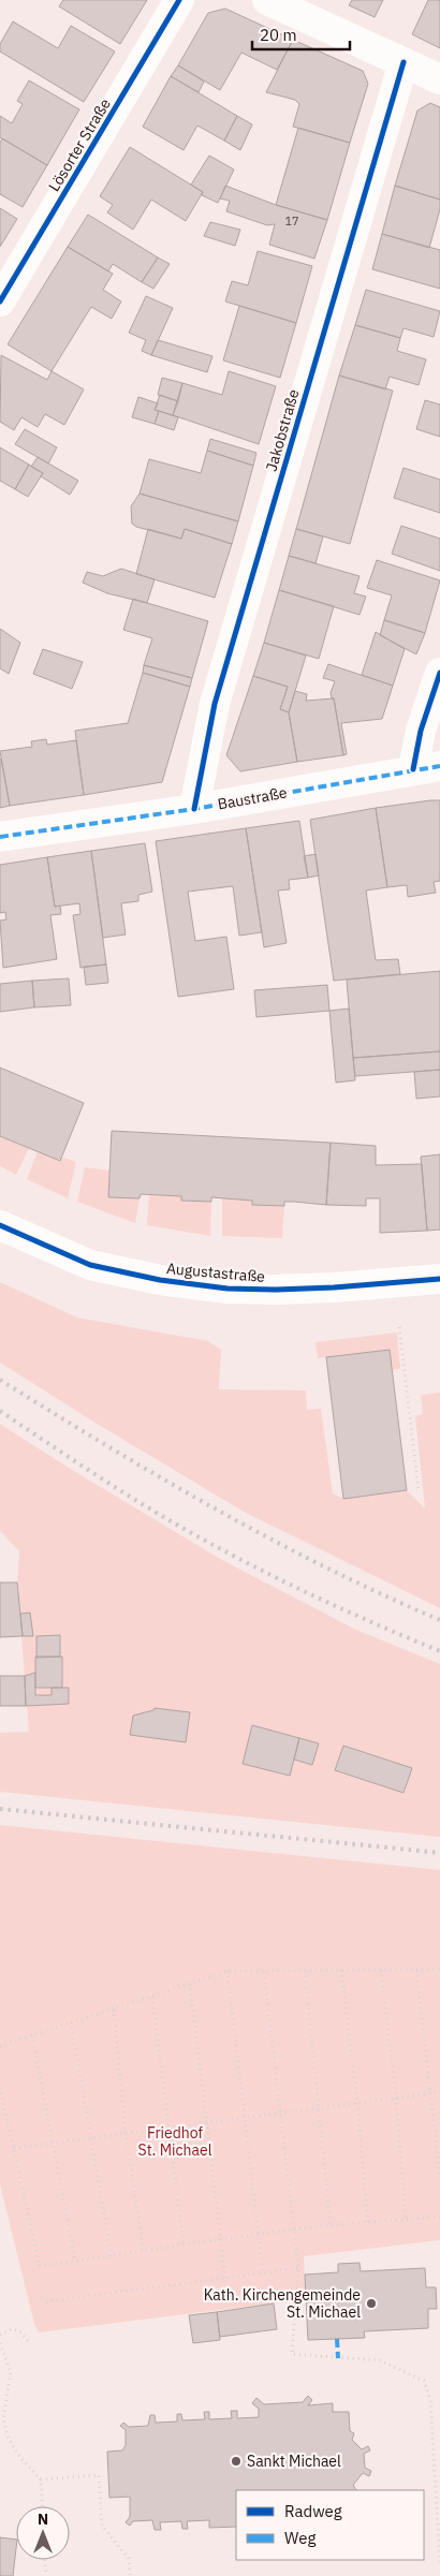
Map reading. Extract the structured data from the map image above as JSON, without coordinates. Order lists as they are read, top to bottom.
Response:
{
  "streets": {
    "street": [
      "Lösorter Straße",
      "Jakobstraße",
      "Baustraße",
      "Augustastraße"
    ]
  },
  "crossings": [
    ["Jakobstraße", "Baustraße"]
  ],
  "parks": ["Friedhof St. Michael"],
  "places": ["Kath. Kirchengemeinde St. Michael", "Sankt Michael"],
  "house_numbers": ["17"],
  "legend": ["Radweg", "Weg"],
  "scale_bar": "20 m",
  "north": "top"
}
